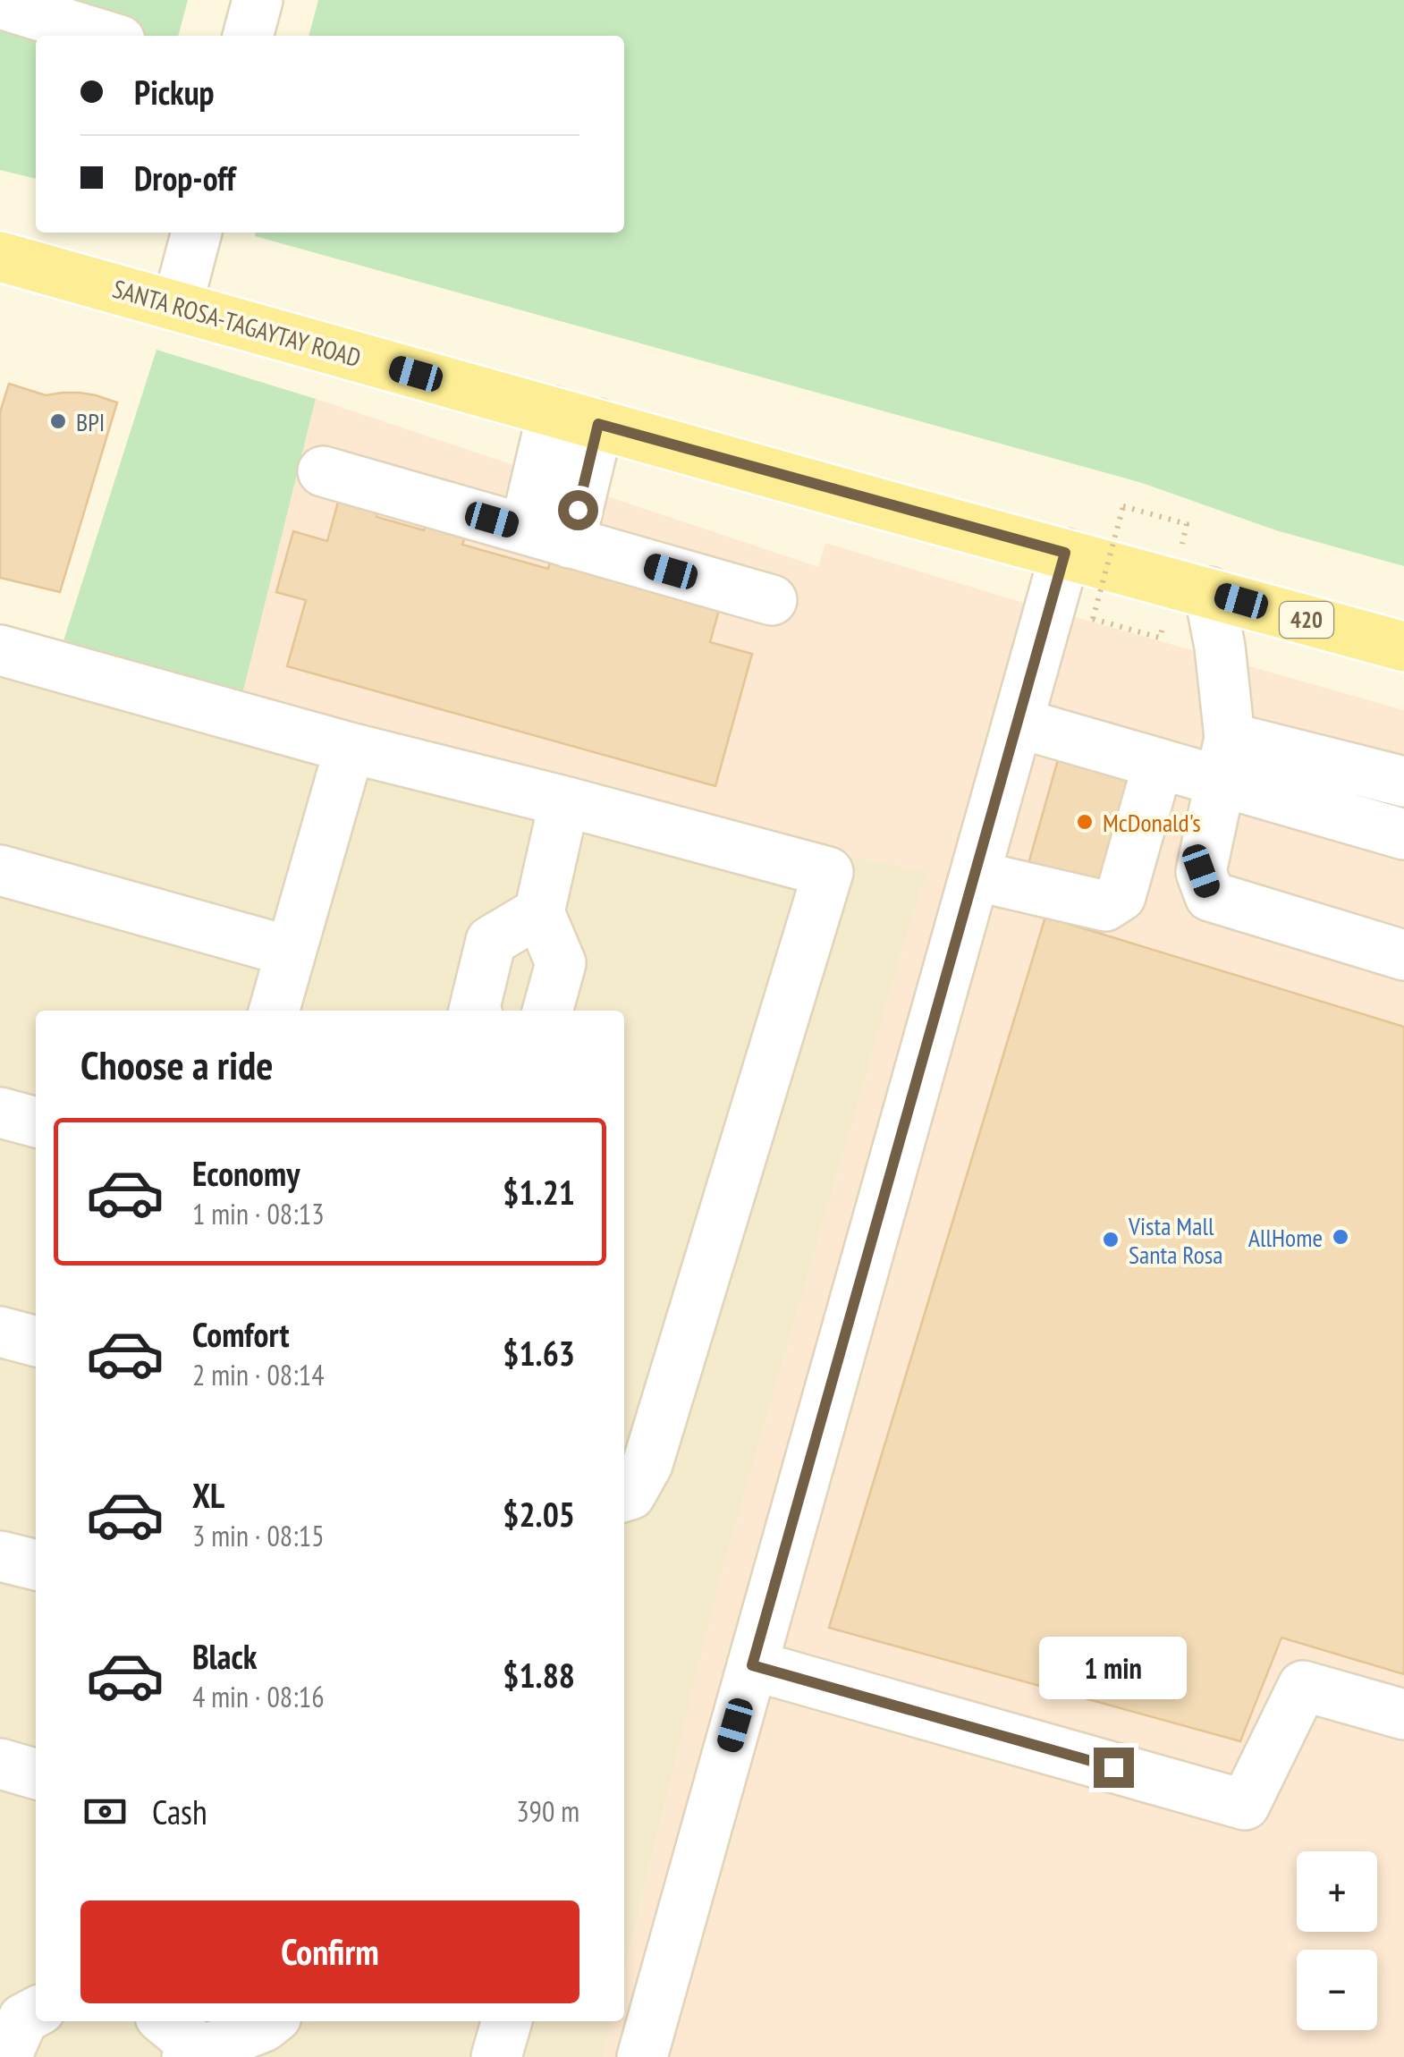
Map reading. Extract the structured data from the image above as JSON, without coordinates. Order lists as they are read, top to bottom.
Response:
{
  "streets": {
    "main road": ["SANTA ROSA-TAGAYTAY ROAD", "420"]
  },
  "places": [
    "BPI",
    "McDonald's",
    "AllHome",
    "Vista Mall Santa Rosa"
  ],
  "page": {
    "banner": ["Pickup", "Drop-off"],
    "heading": "Choose a ride",
    "list": [
      {
        "name": "Economy",
        "note": "1 min · 08:13",
        "value": "$1.21"
      },
      {
        "name": "Comfort",
        "note": "2 min · 08:14",
        "value": "$1.63"
      },
      {
        "name": "XL",
        "note": "3 min · 08:15",
        "value": "$2.05"
      },
      {
        "name": "Black",
        "note": "4 min · 08:16",
        "value": "$1.88"
      }
    ],
    "bubble": "1 min",
    "pay": ["Cash", "390 m"],
    "map_buttons": ["+", "−"],
    "buttons": "Confirm"
  }
}
